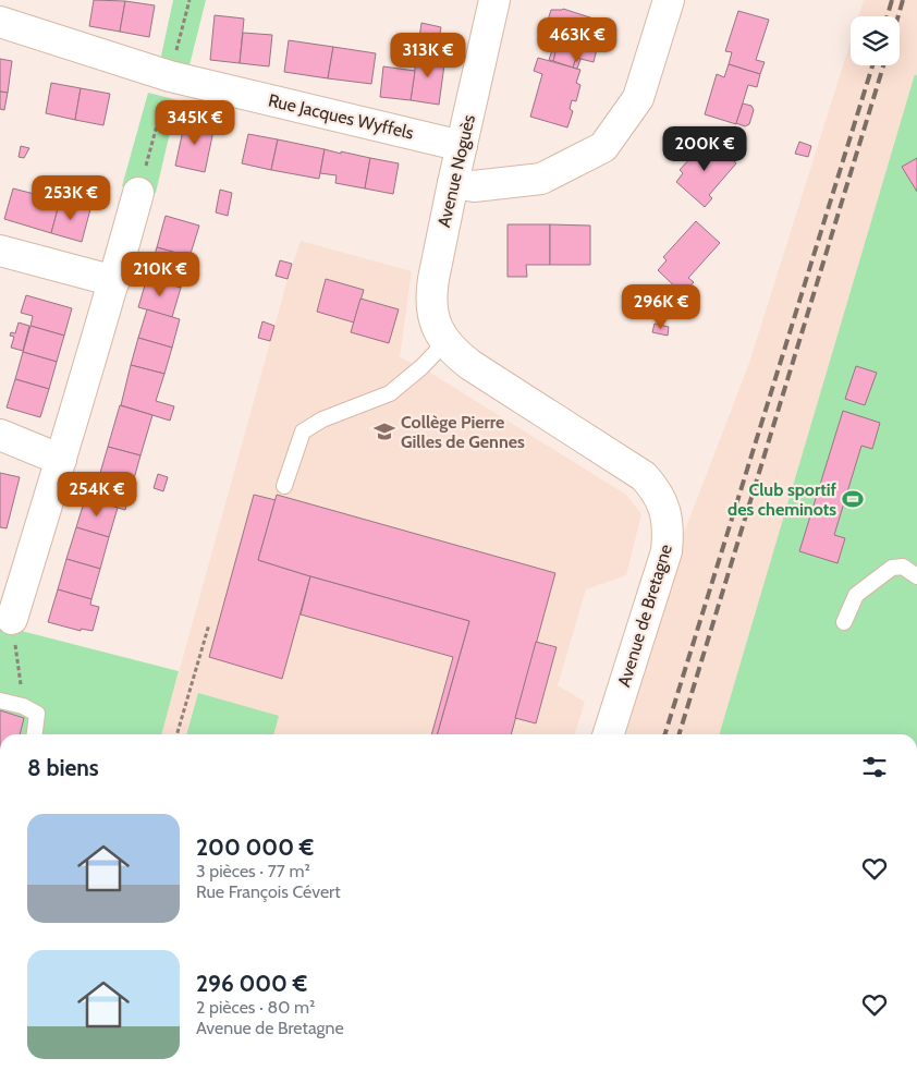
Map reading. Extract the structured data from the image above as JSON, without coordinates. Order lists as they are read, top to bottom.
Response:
{
  "streets": {
    "street": ["Rue Jacques Wyffels", "Avenue Noguès", "Avenue de Bretagne"]
  },
  "crossings": [
    ["Rue Jacques Wyffels", "Avenue Noguès"],
    ["Avenue Noguès", "Avenue de Bretagne"]
  ],
  "places": {
    "school or university": ["Collège Pierre Gilles de Gennes"],
    "sports": ["Club sportif des cheminots"]
  },
  "page": {
    "price": [
      "463K €",
      "313K €",
      "345K €",
      "200K €",
      "253K €",
      "210K €",
      "296K €",
      "254K €"
    ],
    "heading": "8 biens",
    "list": [
      {
        "name": "200 000 €",
        "note": "3 pièces · 77 m² · Rue François Cévert"
      },
      {
        "name": "296 000 €",
        "note": "2 pièces · 80 m² · Avenue de Bretagne"
      }
    ]
  }
}
